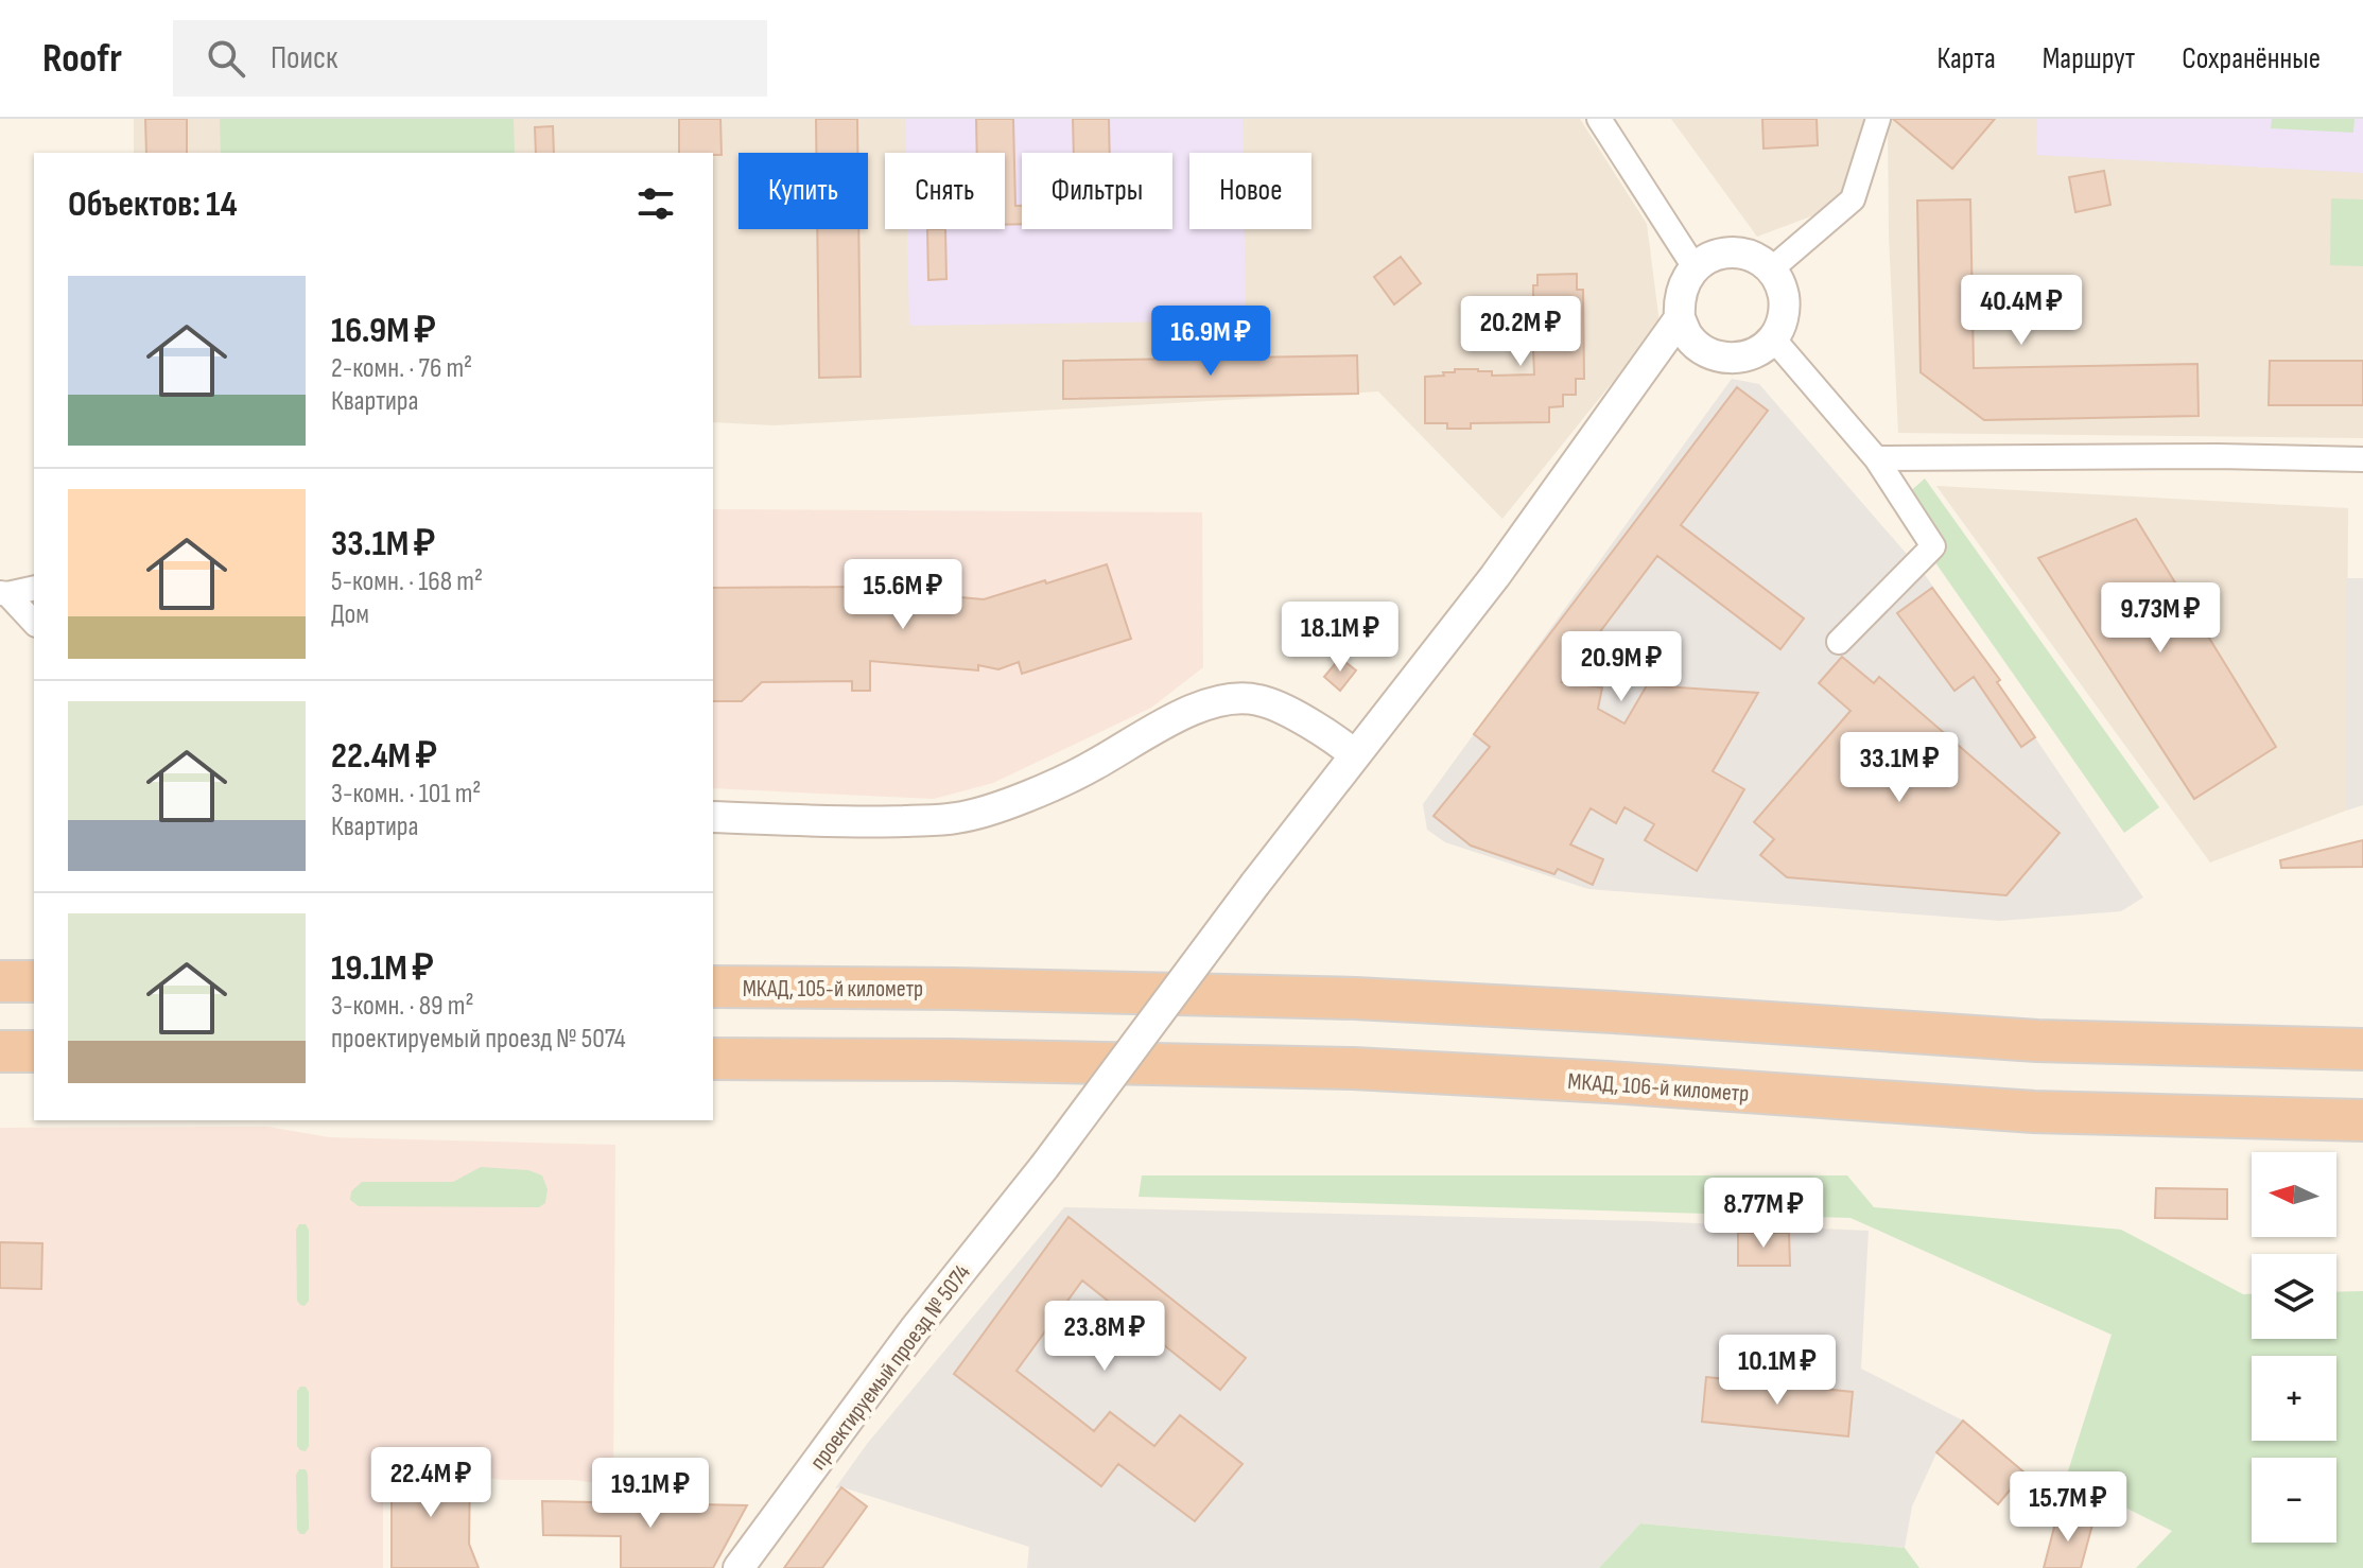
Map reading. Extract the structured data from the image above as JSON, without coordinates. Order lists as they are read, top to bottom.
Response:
{
  "streets": {
    "highway": ["МКАД, 105-й километр", "МКАД, 106-й километр"],
    "street": ["проектируемый проезд № 5074"]
  },
  "north": "left",
  "page": {
    "header": "Roofr",
    "search": "Поиск",
    "nav": ["Карта", "Маршрут", "Сохранённые"],
    "chip": [
      "Купить",
      "Снять",
      "Фильтры",
      "Новое"
    ],
    "heading": "Объектов: 14",
    "list": [
      {
        "name": "16.9M ₽",
        "note": "2-комн. · 76 m² · Квартира"
      },
      {
        "name": "33.1M ₽",
        "note": "5-комн. · 168 m² · Дом"
      },
      {
        "name": "22.4M ₽",
        "note": "3-комн. · 101 m² · Квартира"
      },
      {
        "name": "19.1M ₽",
        "note": "3-комн. · 89 m² · проектируемый проезд № 5074"
      }
    ],
    "price": [
      "40.4M ₽",
      "20.2M ₽",
      "16.9M ₽",
      "15.6M ₽",
      "9.73M ₽",
      "18.1M ₽",
      "20.9M ₽",
      "33.1M ₽",
      "8.77M ₽",
      "23.8M ₽",
      "10.1M ₽",
      "22.4M ₽",
      "19.1M ₽",
      "15.7M ₽"
    ],
    "map_buttons": ["+", "−"]
  }
}
